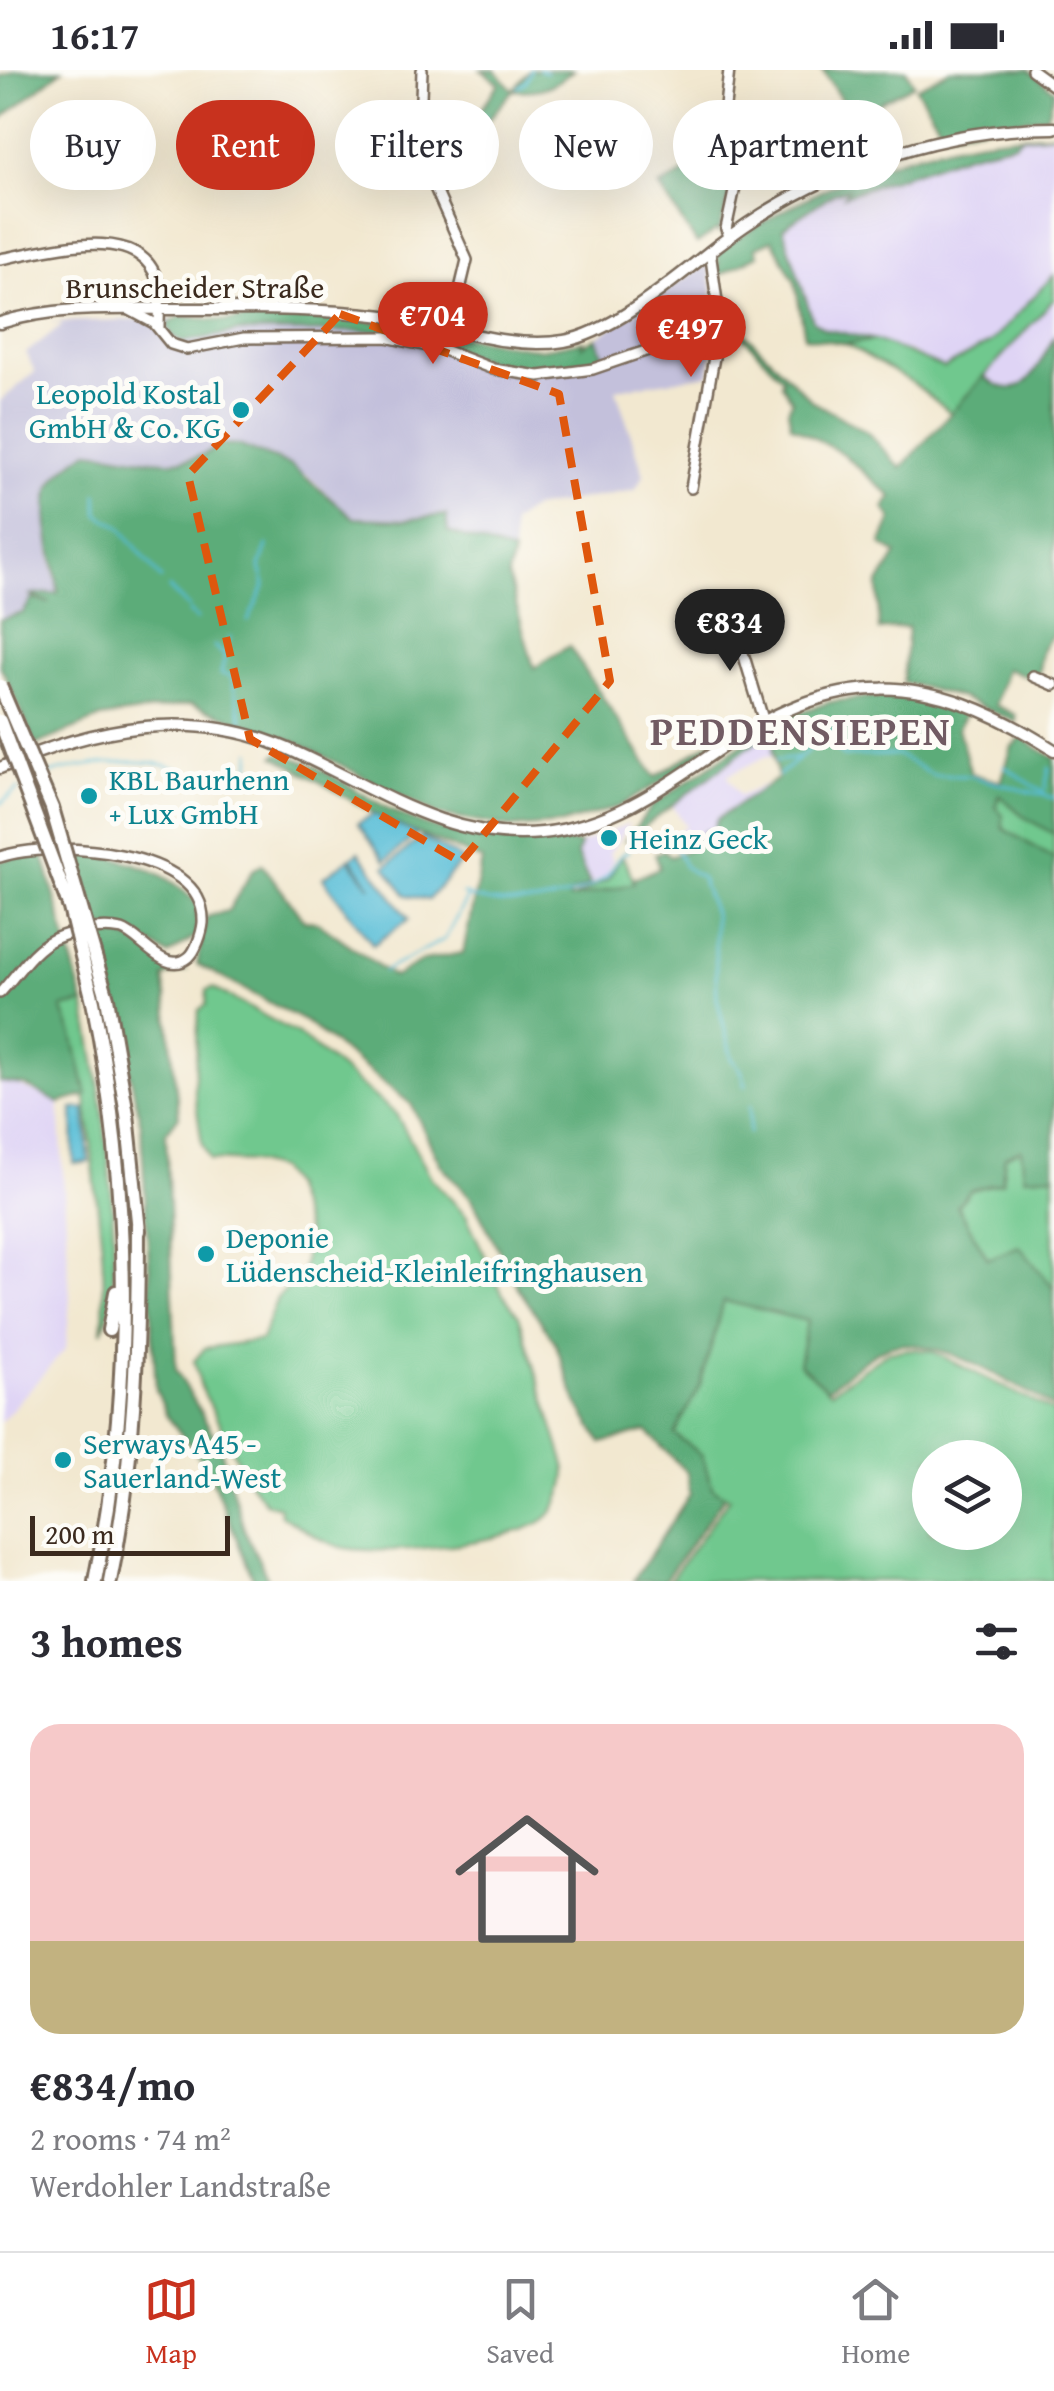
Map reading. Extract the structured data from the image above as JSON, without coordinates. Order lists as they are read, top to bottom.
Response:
{
  "streets": {
    "main road": ["Brunscheider Straße"]
  },
  "districts": ["PEDDENSIEPEN"],
  "places": [
    "Leopold Kostal GmbH & Co. KG",
    "KBL Baurhenn + Lux GmbH",
    "Heinz Geck",
    "Deponie Lüdenscheid-Kleinleifringhausen",
    "Serways A45 - Sauerland-West"
  ],
  "scale_bar": "200 m",
  "page": {
    "status": "16:17",
    "chip": [
      "Buy",
      "Rent",
      "Filters",
      "New",
      "Apartment"
    ],
    "price": ["€704", "€497", "€834"],
    "scale": "200 m",
    "heading": "3 homes",
    "list": [
      {
        "name": "€834/mo",
        "note": "2 rooms · 74 m² · Werdohler Landstraße"
      }
    ],
    "tabs": ["Map", "Saved", "Home"]
  }
}
